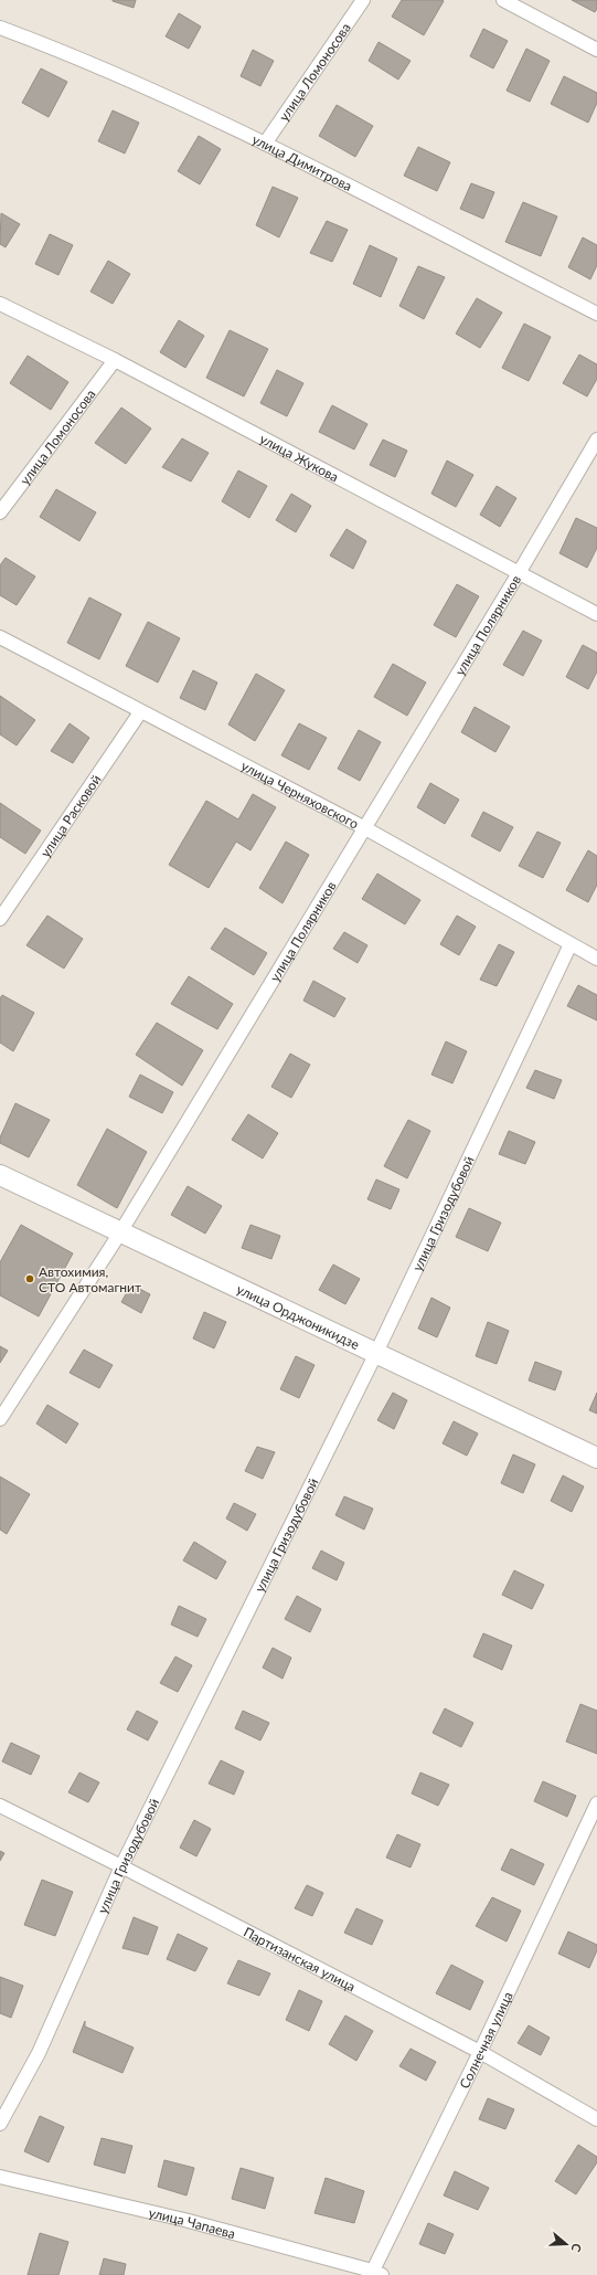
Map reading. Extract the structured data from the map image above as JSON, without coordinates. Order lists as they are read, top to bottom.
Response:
{
  "streets": {
    "main road": ["улица Орджоникидзе"],
    "street": [
      "улица Ломоносова",
      "улица Димитрова",
      "улица Жукова",
      "улица Полярников",
      "улица Черняховского",
      "улица Расковой",
      "улица Гризодубовой",
      "Партизанская улица",
      "Солнечная улица",
      "улица Чапаева"
    ]
  },
  "crossings": [
    ["улица Ломоносова", "улица Димитрова"],
    ["улица Ломоносова", "улица Жукова"],
    ["улица Жукова", "улица Полярников"],
    ["улица Полярников", "улица Черняховского"],
    ["улица Полярников", "улица Орджоникидзе"],
    ["улица Черняховского", "улица Расковой"],
    ["улица Черняховского", "улица Гризодубовой"],
    ["улица Гризодубовой", "улица Орджоникидзе"],
    ["улица Гризодубовой", "Партизанская улица"],
    ["Партизанская улица", "Солнечная улица"],
    ["Солнечная улица", "улица Чапаева"]
  ],
  "places": ["Автохимия, СТО Автомагнит"],
  "north": "right"
}
